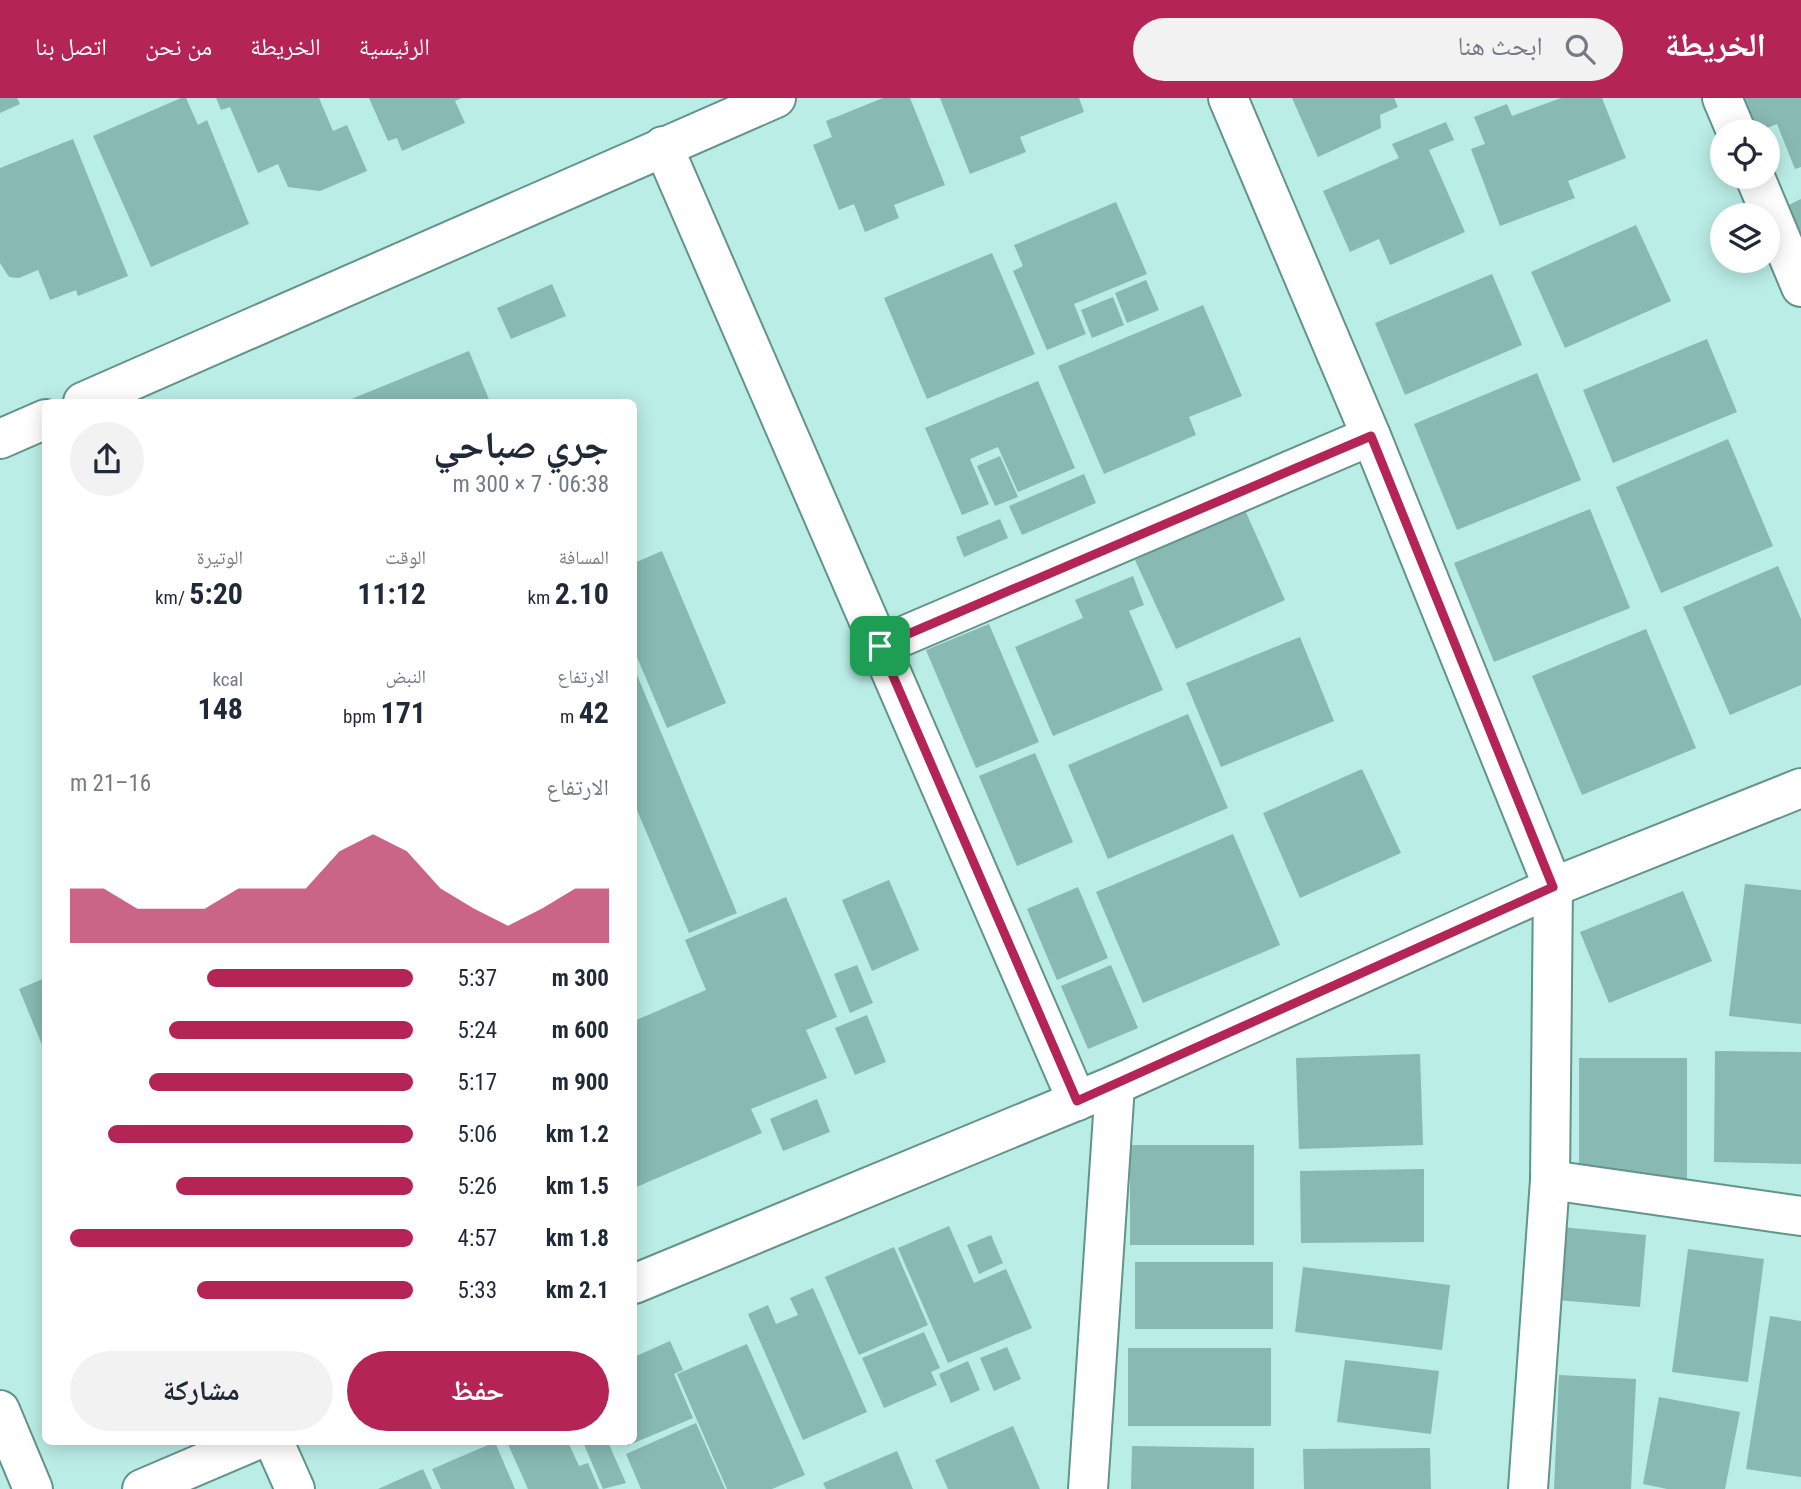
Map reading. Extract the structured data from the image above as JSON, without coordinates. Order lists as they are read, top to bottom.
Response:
{
  "page": {
    "header": "الخريطة",
    "search": "ابحث هنا",
    "nav": [
      "الرئيسية",
      "الخريطة",
      "من نحن",
      "اتصل بنا"
    ],
    "heading": ["جري صباحي", "06:38 · 7 × 300 m"],
    "stats": [
      ["المسافة", "2.10 km"],
      ["الوقت", "11:12"],
      ["الوتيرة", "5:20 /km"],
      ["الارتفاع", "42 m"],
      ["النبض", "171 bpm"],
      ["kcal", "148"]
    ],
    "chart": ["الارتفاع", "16–21 m"],
    "list": [
      {
        "name": "300 m",
        "note": "5:37"
      },
      {
        "name": "600 m",
        "note": "5:24"
      },
      {
        "name": "900 m",
        "note": "5:17"
      },
      {
        "name": "1.2 km",
        "note": "5:06"
      },
      {
        "name": "1.5 km",
        "note": "5:26"
      },
      {
        "name": "1.8 km",
        "note": "4:57"
      },
      {
        "name": "2.1 km",
        "note": "5:33"
      }
    ],
    "buttons": ["حفظ", "مشاركة"]
  }
}
